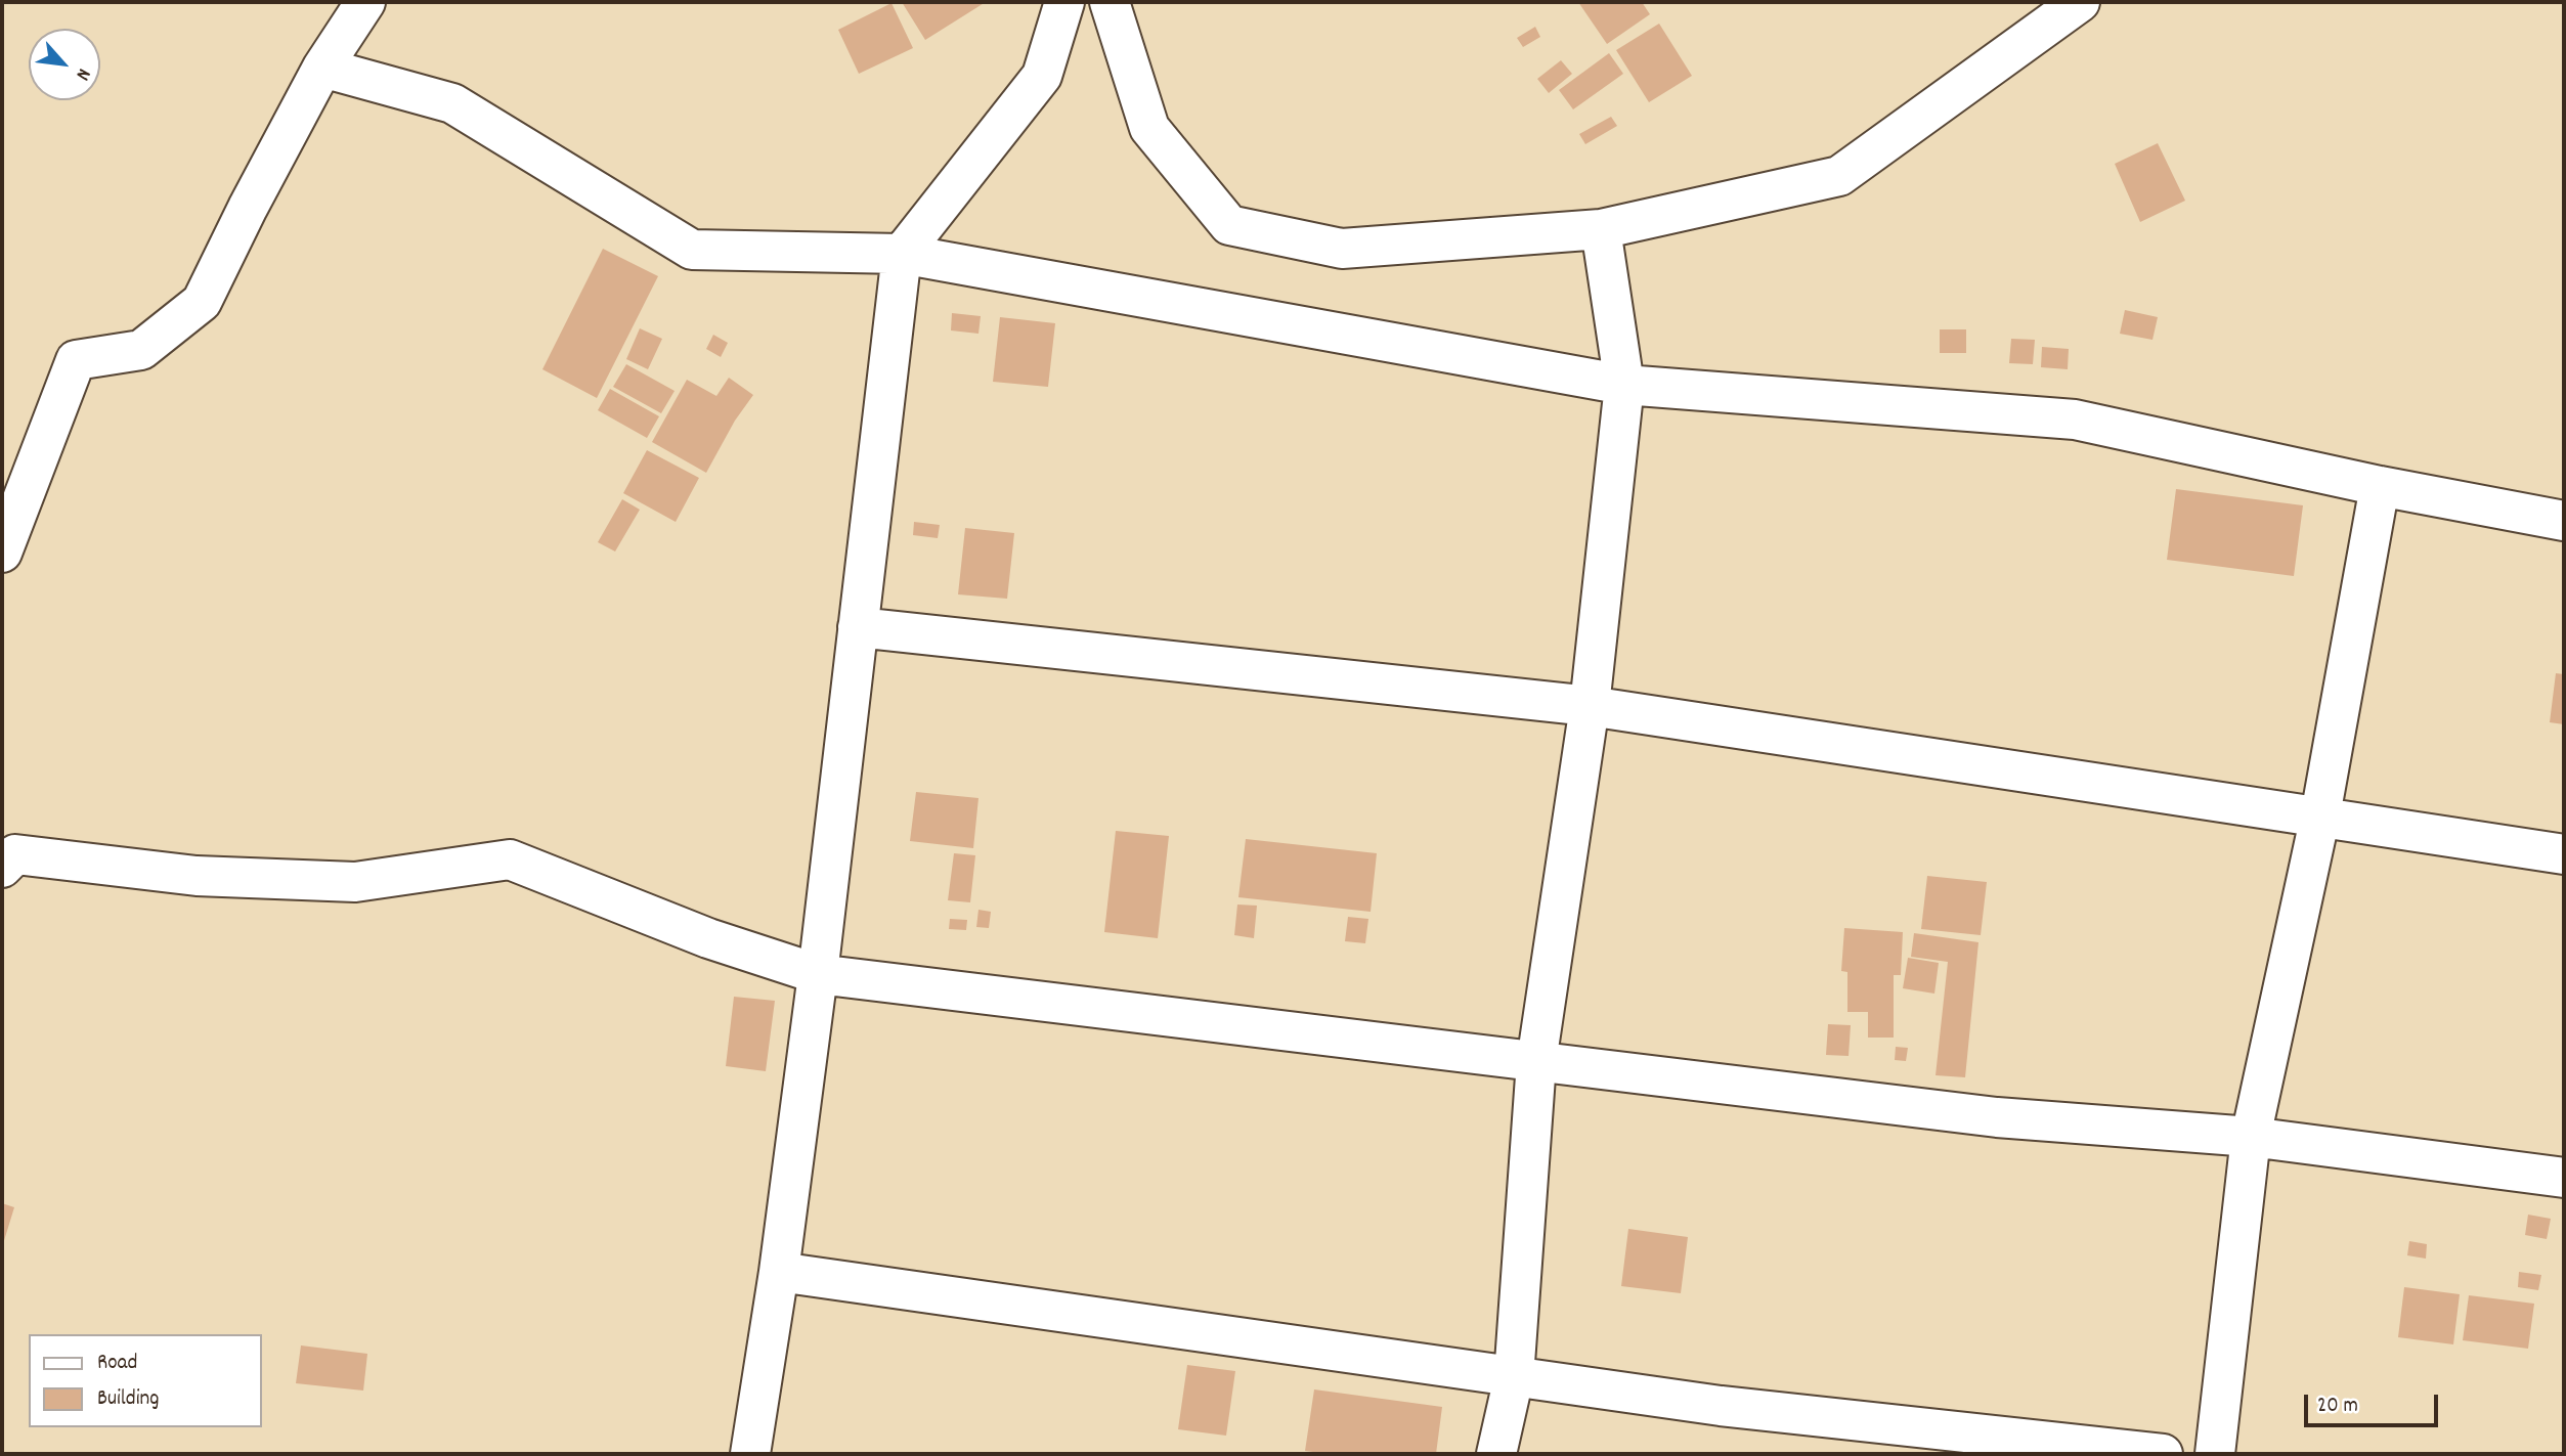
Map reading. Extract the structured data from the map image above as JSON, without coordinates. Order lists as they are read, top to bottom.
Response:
{
  "legend": ["Road", "Building"],
  "scale_bar": "20 m",
  "north": "bottom right"
}
